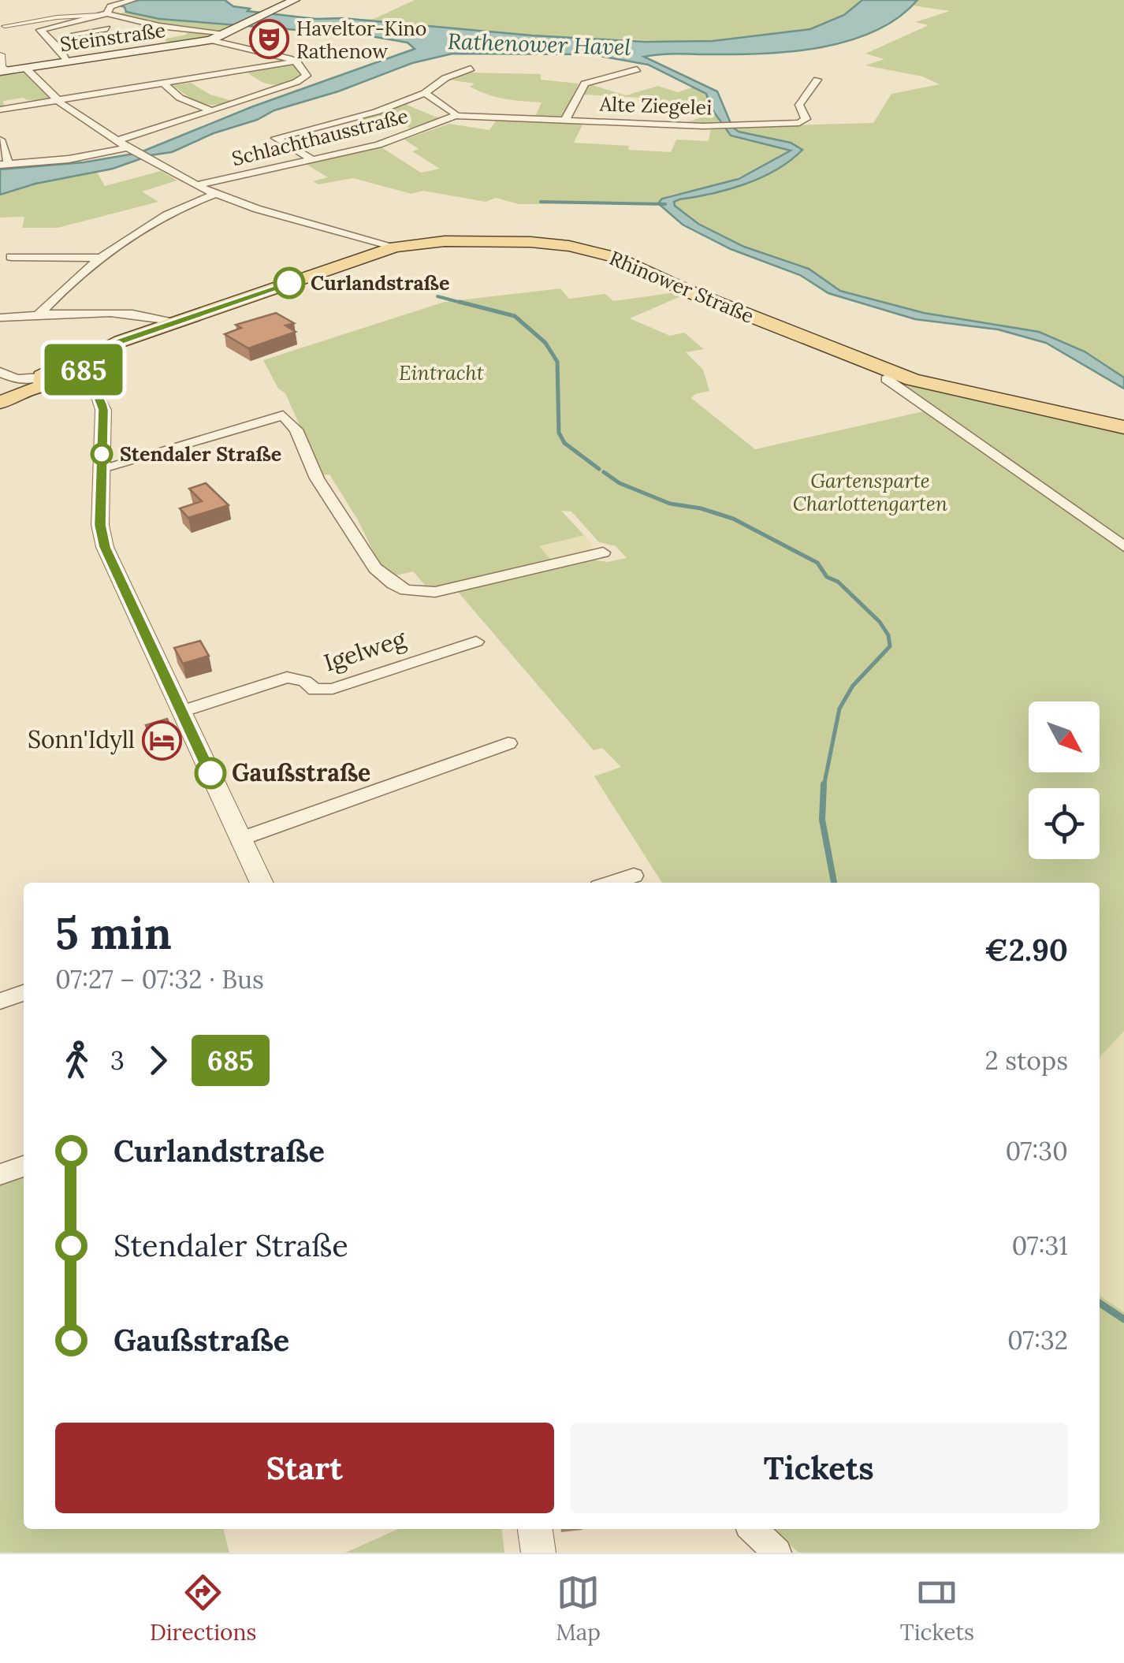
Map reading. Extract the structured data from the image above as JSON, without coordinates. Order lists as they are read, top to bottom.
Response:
{
  "streets": {
    "main road": ["Steinstraße", "Rhinower Straße"],
    "street": ["Alte Ziegelei", "Schlachthausstraße", "Igelweg"]
  },
  "crossings": [
    ["Steinstraße", "Rhinower Straße"],
    ["Alte Ziegelei", "Schlachthausstraße"],
    ["Schlachthausstraße", "Rhinower Straße"]
  ],
  "water": ["Rathenower Havel"],
  "parks": ["Eintracht", "Gartensparte Charlottengarten"],
  "places": {
    "theatre": ["Haveltor-Kino Rathenow"],
    "other": ["Curlandstraße", "Stendaler Straße", "Gaußstraße"],
    "hotel": ["Sonn'Idyll"]
  },
  "lines": ["bus line 685"],
  "north": "bottom right",
  "page": {
    "on_map": "685",
    "heading": ["5 min", "07:27 – 07:32 · Bus", "€2.90"],
    "legs": ["3", "685", "2 stops"],
    "list": [
      {
        "name": "Curlandstraße",
        "value": "07:30"
      },
      {
        "name": "Stendaler Straße",
        "value": "07:31"
      },
      {
        "name": "Gaußstraße",
        "value": "07:32"
      }
    ],
    "buttons": ["Start", "Tickets"],
    "tabs": ["Directions", "Map", "Tickets"]
  }
}
